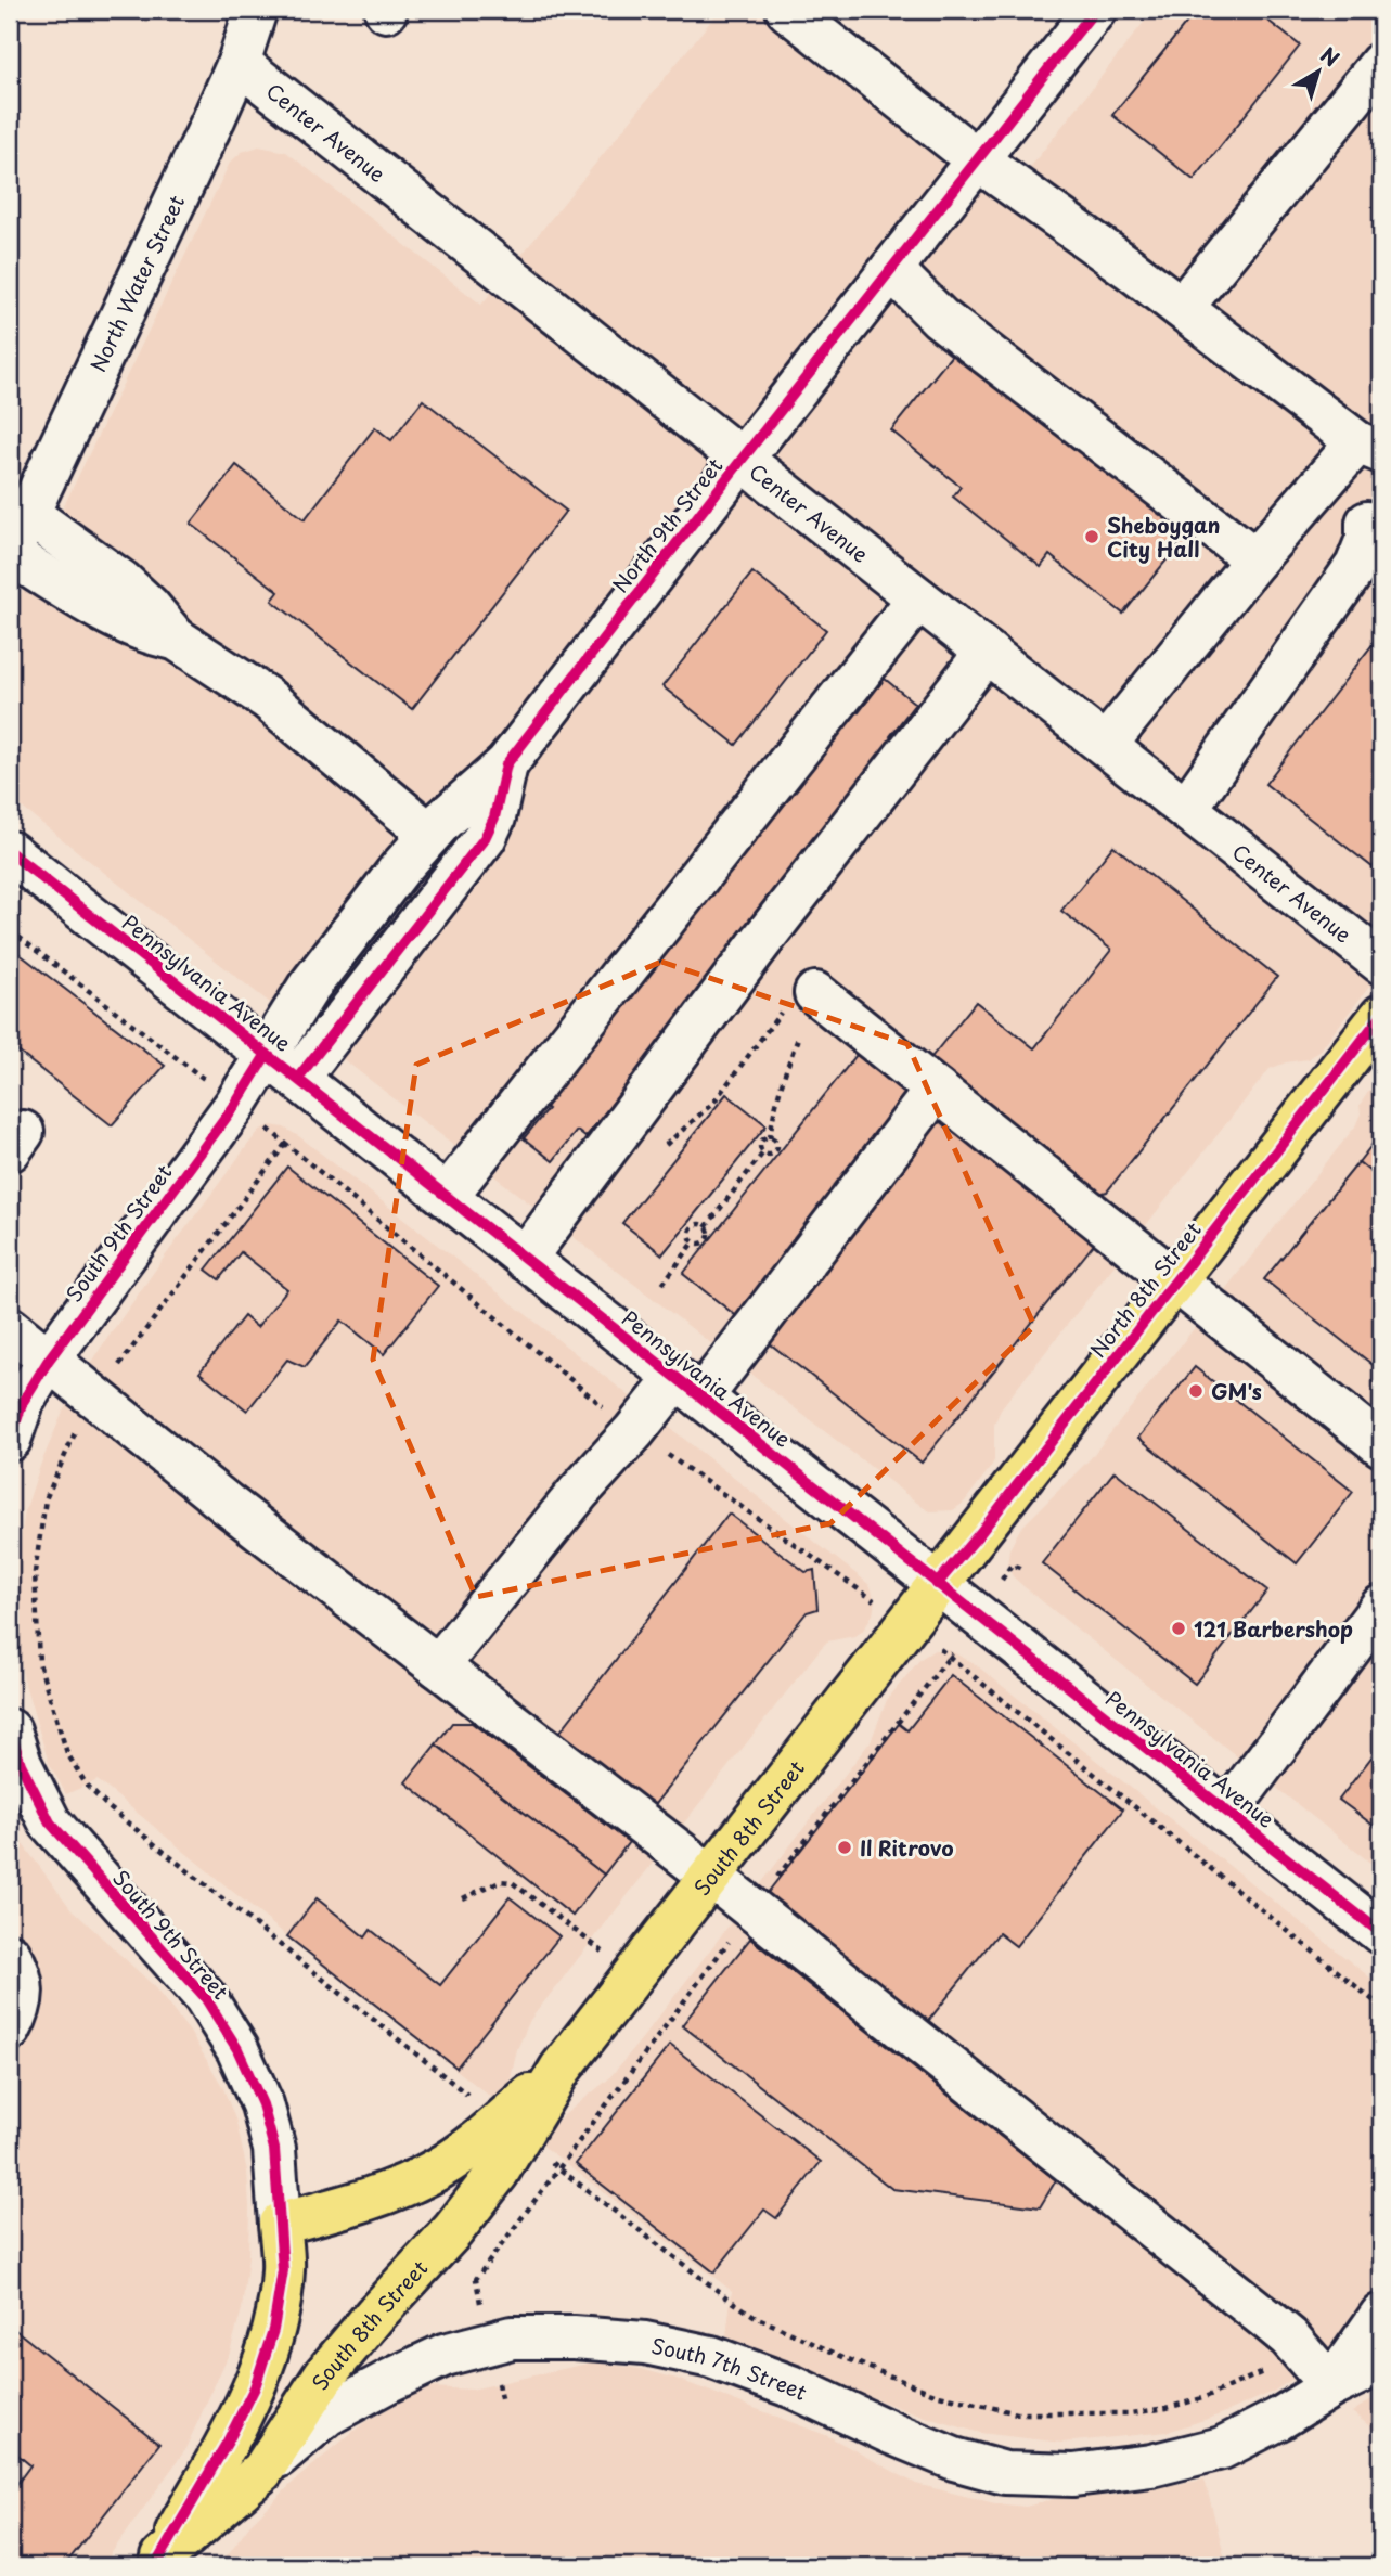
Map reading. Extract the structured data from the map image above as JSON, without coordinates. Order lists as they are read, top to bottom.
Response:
{
  "streets": {
    "main road": [
      "South 9th Street",
      "North 8th Street",
      "South 8th Street",
      "South 7th Street"
    ],
    "street": [
      "Center Avenue",
      "North Water Street",
      "North 9th Street",
      "Pennsylvania Avenue"
    ]
  },
  "crossings": [
    ["Center Avenue", "North Water Street"],
    ["Center Avenue", "North 9th Street"],
    ["North 9th Street", "Pennsylvania Avenue"],
    ["North 9th Street", "South 9th Street"],
    ["Pennsylvania Avenue", "South 9th Street"],
    ["Pennsylvania Avenue", "North 8th Street"],
    ["Pennsylvania Avenue", "South 8th Street"],
    ["South 9th Street", "South 8th Street"],
    ["South 9th Street", "South 7th Street"],
    ["North 8th Street", "South 8th Street"],
    ["South 8th Street", "South 7th Street"]
  ],
  "places": [
    "Sheboygan City Hall",
    "GM's",
    "121 Barbershop",
    "Il Ritrovo"
  ],
  "north": "top right"
}
